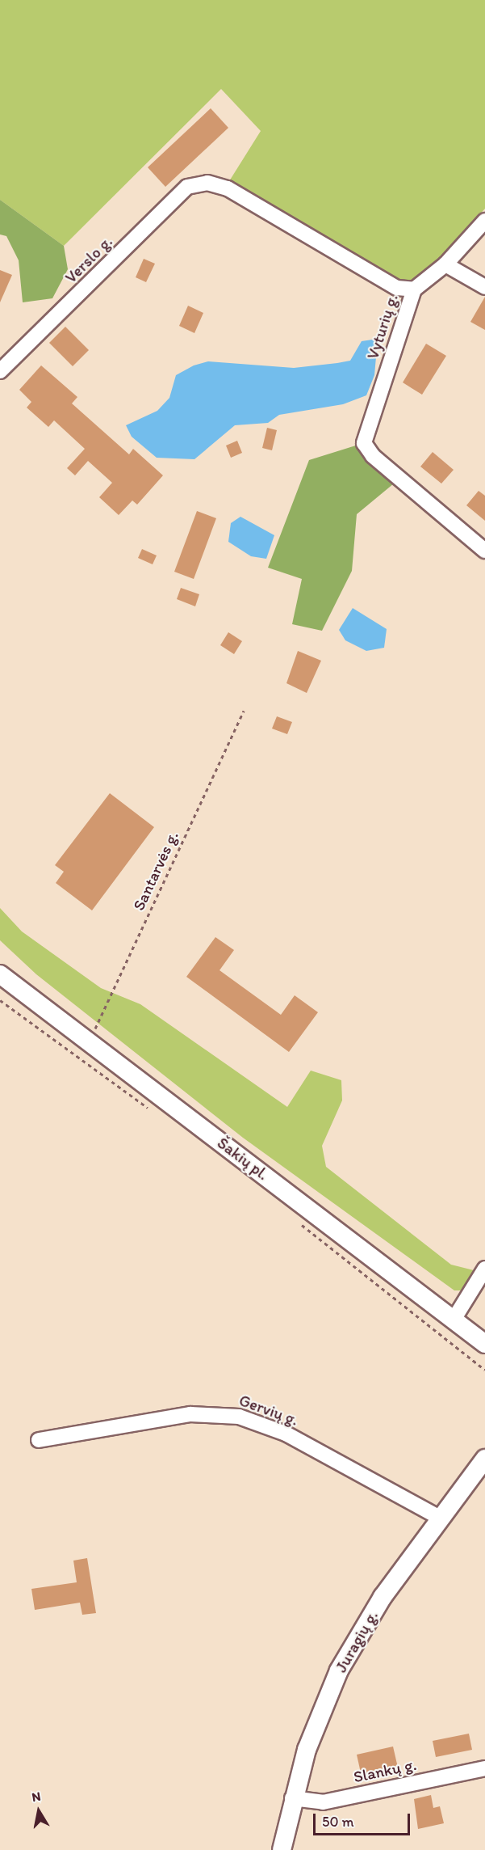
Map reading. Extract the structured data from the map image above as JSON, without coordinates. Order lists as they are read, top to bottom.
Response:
{
  "streets": {
    "main road": ["Šakių pl.", "Juragių g."],
    "street": [
      "Verslo g.",
      "Vyturių g.",
      "Gervių g.",
      "Slankų g."
    ],
    "path": ["Santarvės g."]
  },
  "crossings": [
    ["Verslo g.", "Vyturių g."],
    ["Santarvės g.", "Šakių pl."],
    ["Gervių g.", "Juragių g."],
    ["Juragių g.", "Slankų g."]
  ],
  "scale_bar": "50 m",
  "north": "top"
}
